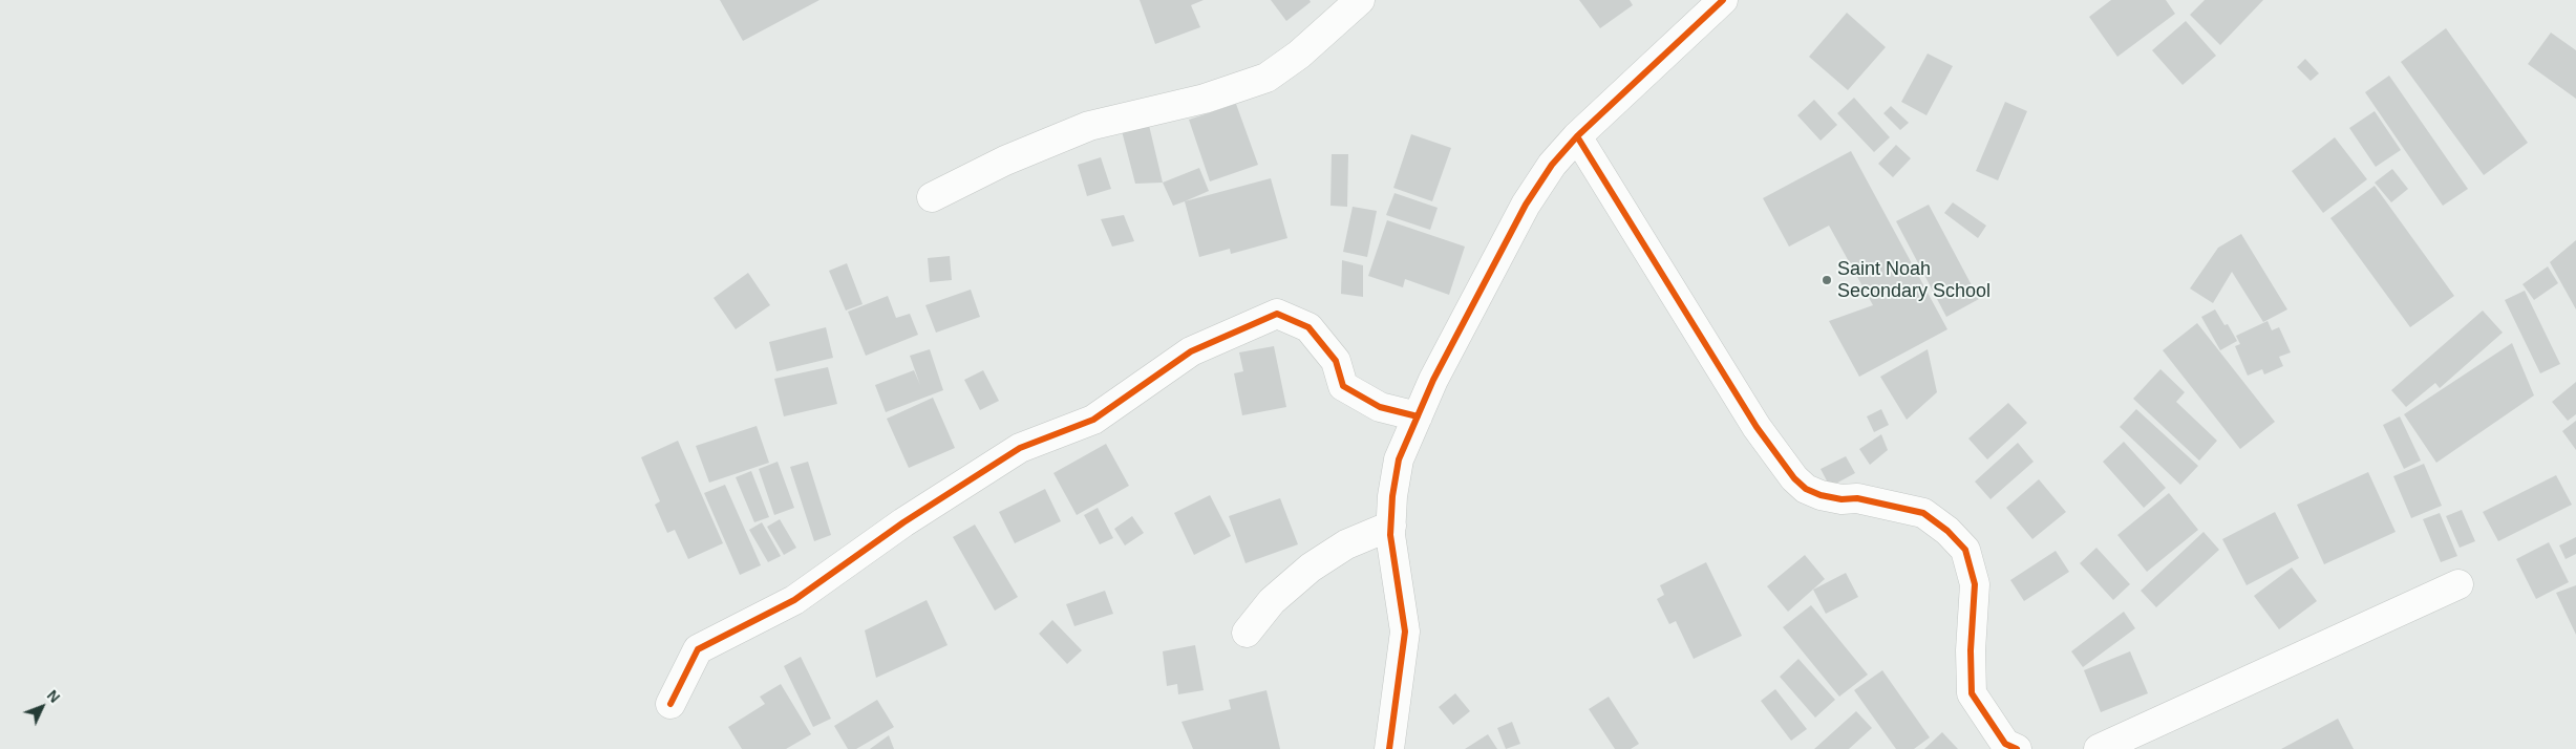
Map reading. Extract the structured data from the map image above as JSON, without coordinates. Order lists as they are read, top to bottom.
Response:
{
  "places": ["Saint Noah Secondary School"],
  "north": "top right"
}
